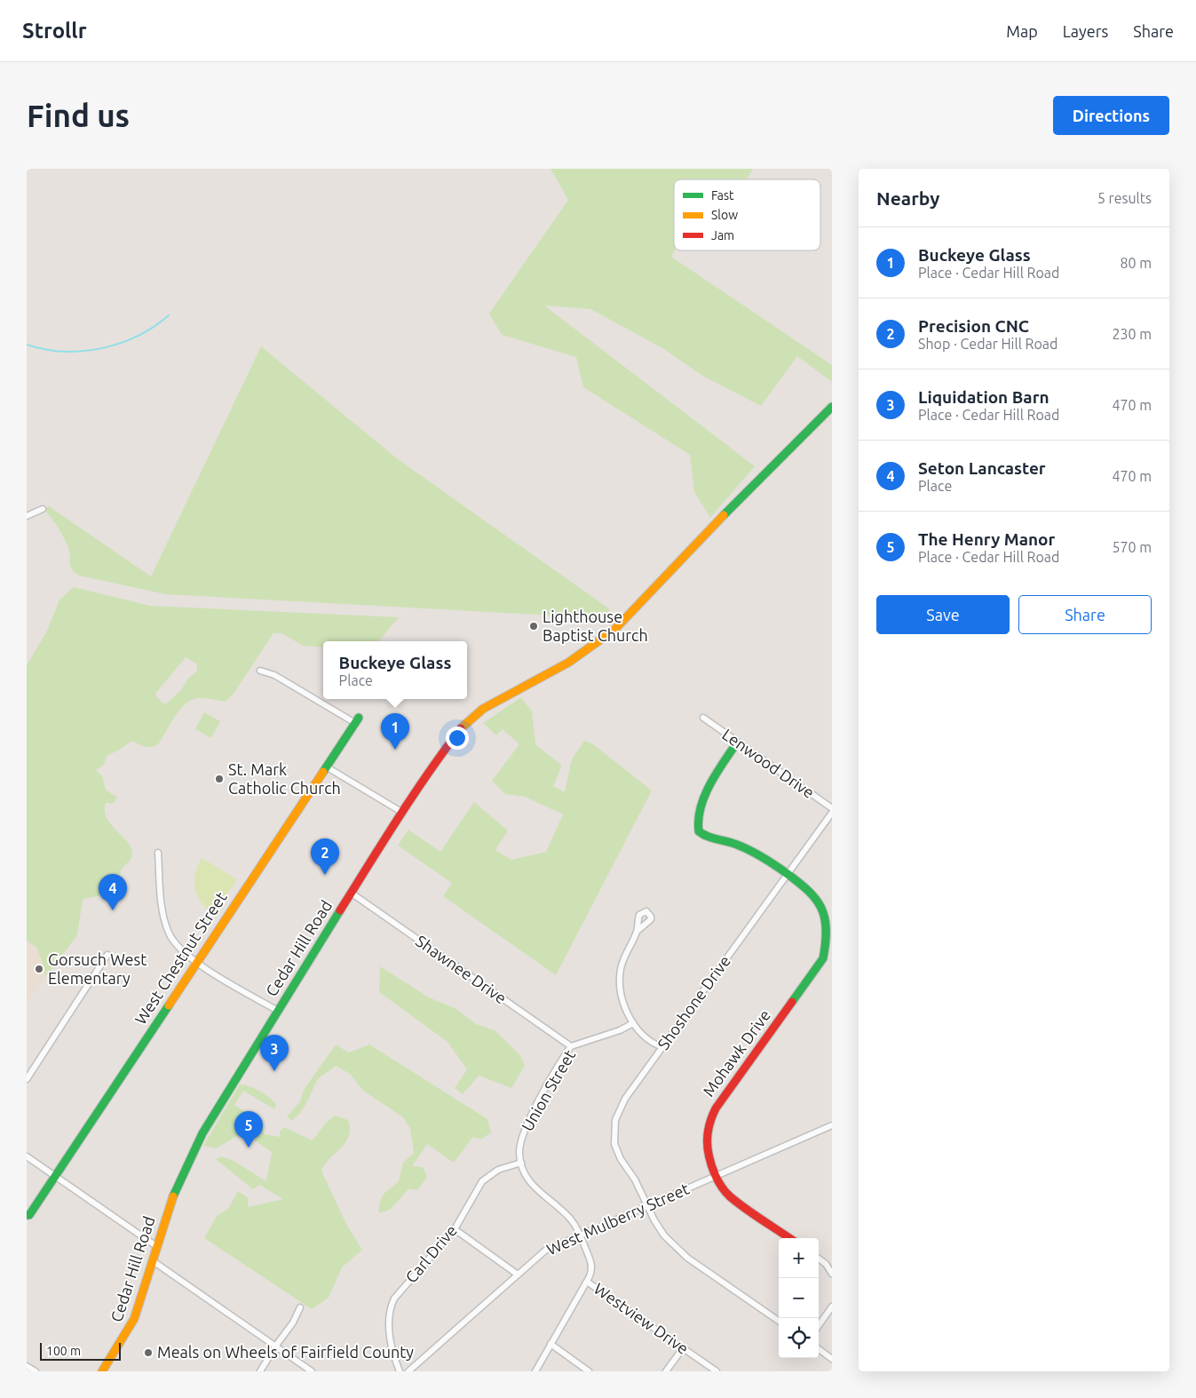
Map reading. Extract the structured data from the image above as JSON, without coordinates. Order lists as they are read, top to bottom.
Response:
{
  "streets": {
    "street": [
      "Lenwood Drive",
      "Cedar Hill Road",
      "West Chestnut Street",
      "Shawnee Drive",
      "Shoshone Drive",
      "Mohawk Drive",
      "Union Street",
      "West Mulberry Street",
      "Carl Drive",
      "Westview Drive"
    ]
  },
  "crossings": [
    ["Lenwood Drive", "Mohawk Drive"],
    ["Cedar Hill Road", "Shawnee Drive"],
    ["Shawnee Drive", "Union Street"],
    ["Shoshone Drive", "Mohawk Drive"],
    ["Shoshone Drive", "West Mulberry Street"],
    ["Mohawk Drive", "West Mulberry Street"],
    ["Union Street", "West Mulberry Street"],
    ["Union Street", "Carl Drive"],
    ["Union Street", "Westview Drive"]
  ],
  "places": [
    "Lighthouse Baptist Church",
    "St. Mark Catholic Church",
    "Gorsuch West Elementary",
    "Meals on Wheels of Fairfield County"
  ],
  "legend": ["Fast", "Slow", "Jam"],
  "scale_bar": "100 m",
  "page": {
    "header": "Strollr",
    "nav": ["Map", "Layers", "Share"],
    "buttons": [
      "Directions",
      ["Save", "Share"]
    ],
    "title": "Find us",
    "heading": ["Nearby", "5 results"],
    "list": [
      {
        "mark": "1",
        "name": "Buckeye Glass",
        "note": "Place · Cedar Hill Road",
        "value": "80 m"
      },
      {
        "mark": "2",
        "name": "Precision CNC",
        "note": "Shop · Cedar Hill Road",
        "value": "230 m"
      },
      {
        "mark": "3",
        "name": "Liquidation Barn",
        "note": "Place · Cedar Hill Road",
        "value": "470 m"
      },
      {
        "mark": "4",
        "name": "Seton Lancaster",
        "note": "Place",
        "value": "470 m"
      },
      {
        "mark": "5",
        "name": "The Henry Manor",
        "note": "Place · Cedar Hill Road",
        "value": "570 m"
      }
    ],
    "popup": ["Buckeye Glass", "Place"],
    "pins": [
      "1",
      "2",
      "4",
      "3",
      "5"
    ],
    "map_buttons": ["+", "−"],
    "scale": "100 m"
  }
}
